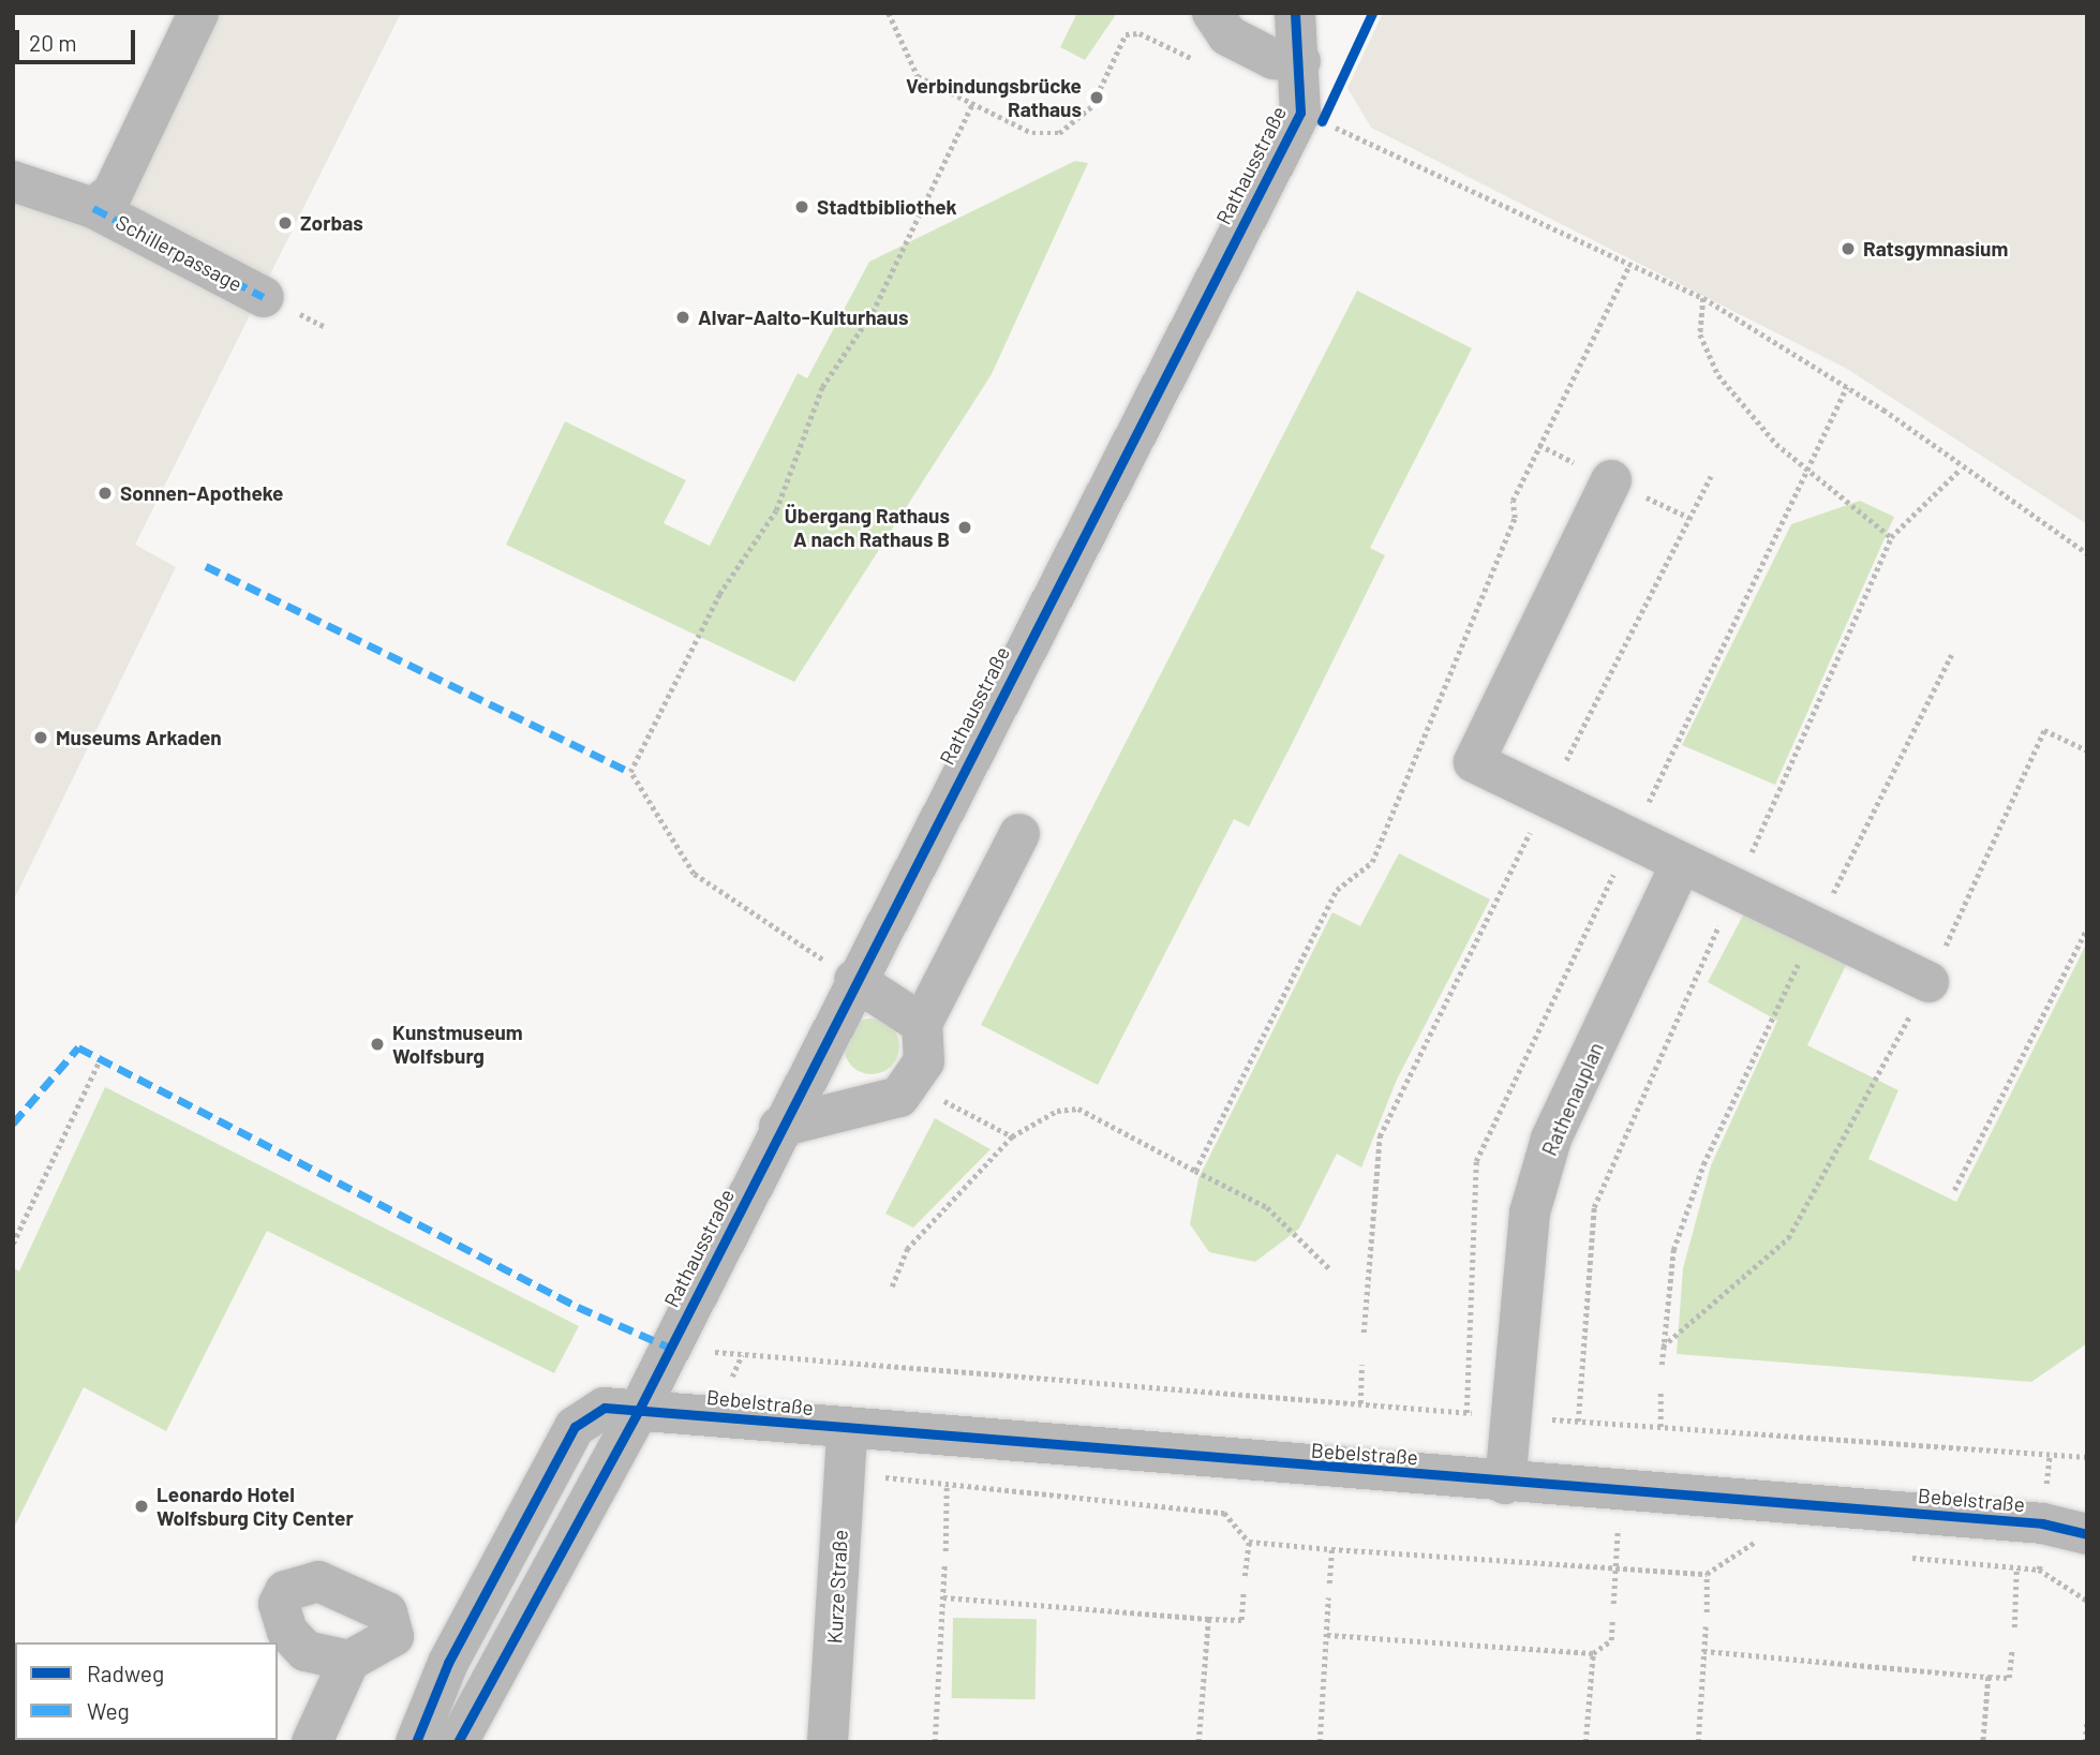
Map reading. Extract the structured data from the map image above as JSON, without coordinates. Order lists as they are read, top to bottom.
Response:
{
  "streets": {
    "street": [
      "Rathausstraße",
      "Schillerpassage",
      "Rathenauplan",
      "Bebelstraße",
      "Kurze Straße"
    ]
  },
  "crossings": [
    ["Rathausstraße", "Bebelstraße"],
    ["Rathenauplan", "Bebelstraße"],
    ["Bebelstraße", "Kurze Straße"]
  ],
  "places": [
    "Verbindungsbrücke Rathaus",
    "Stadtbibliothek",
    "Zorbas",
    "Ratsgymnasium",
    "Alvar-Aalto-Kulturhaus",
    "Sonnen-Apotheke",
    "Übergang Rathaus A nach Rathaus B",
    "Museums Arkaden",
    "Kunstmuseum Wolfsburg",
    "Leonardo Hotel Wolfsburg City Center"
  ],
  "legend": ["Radweg", "Weg"],
  "scale_bar": "20 m"
}
